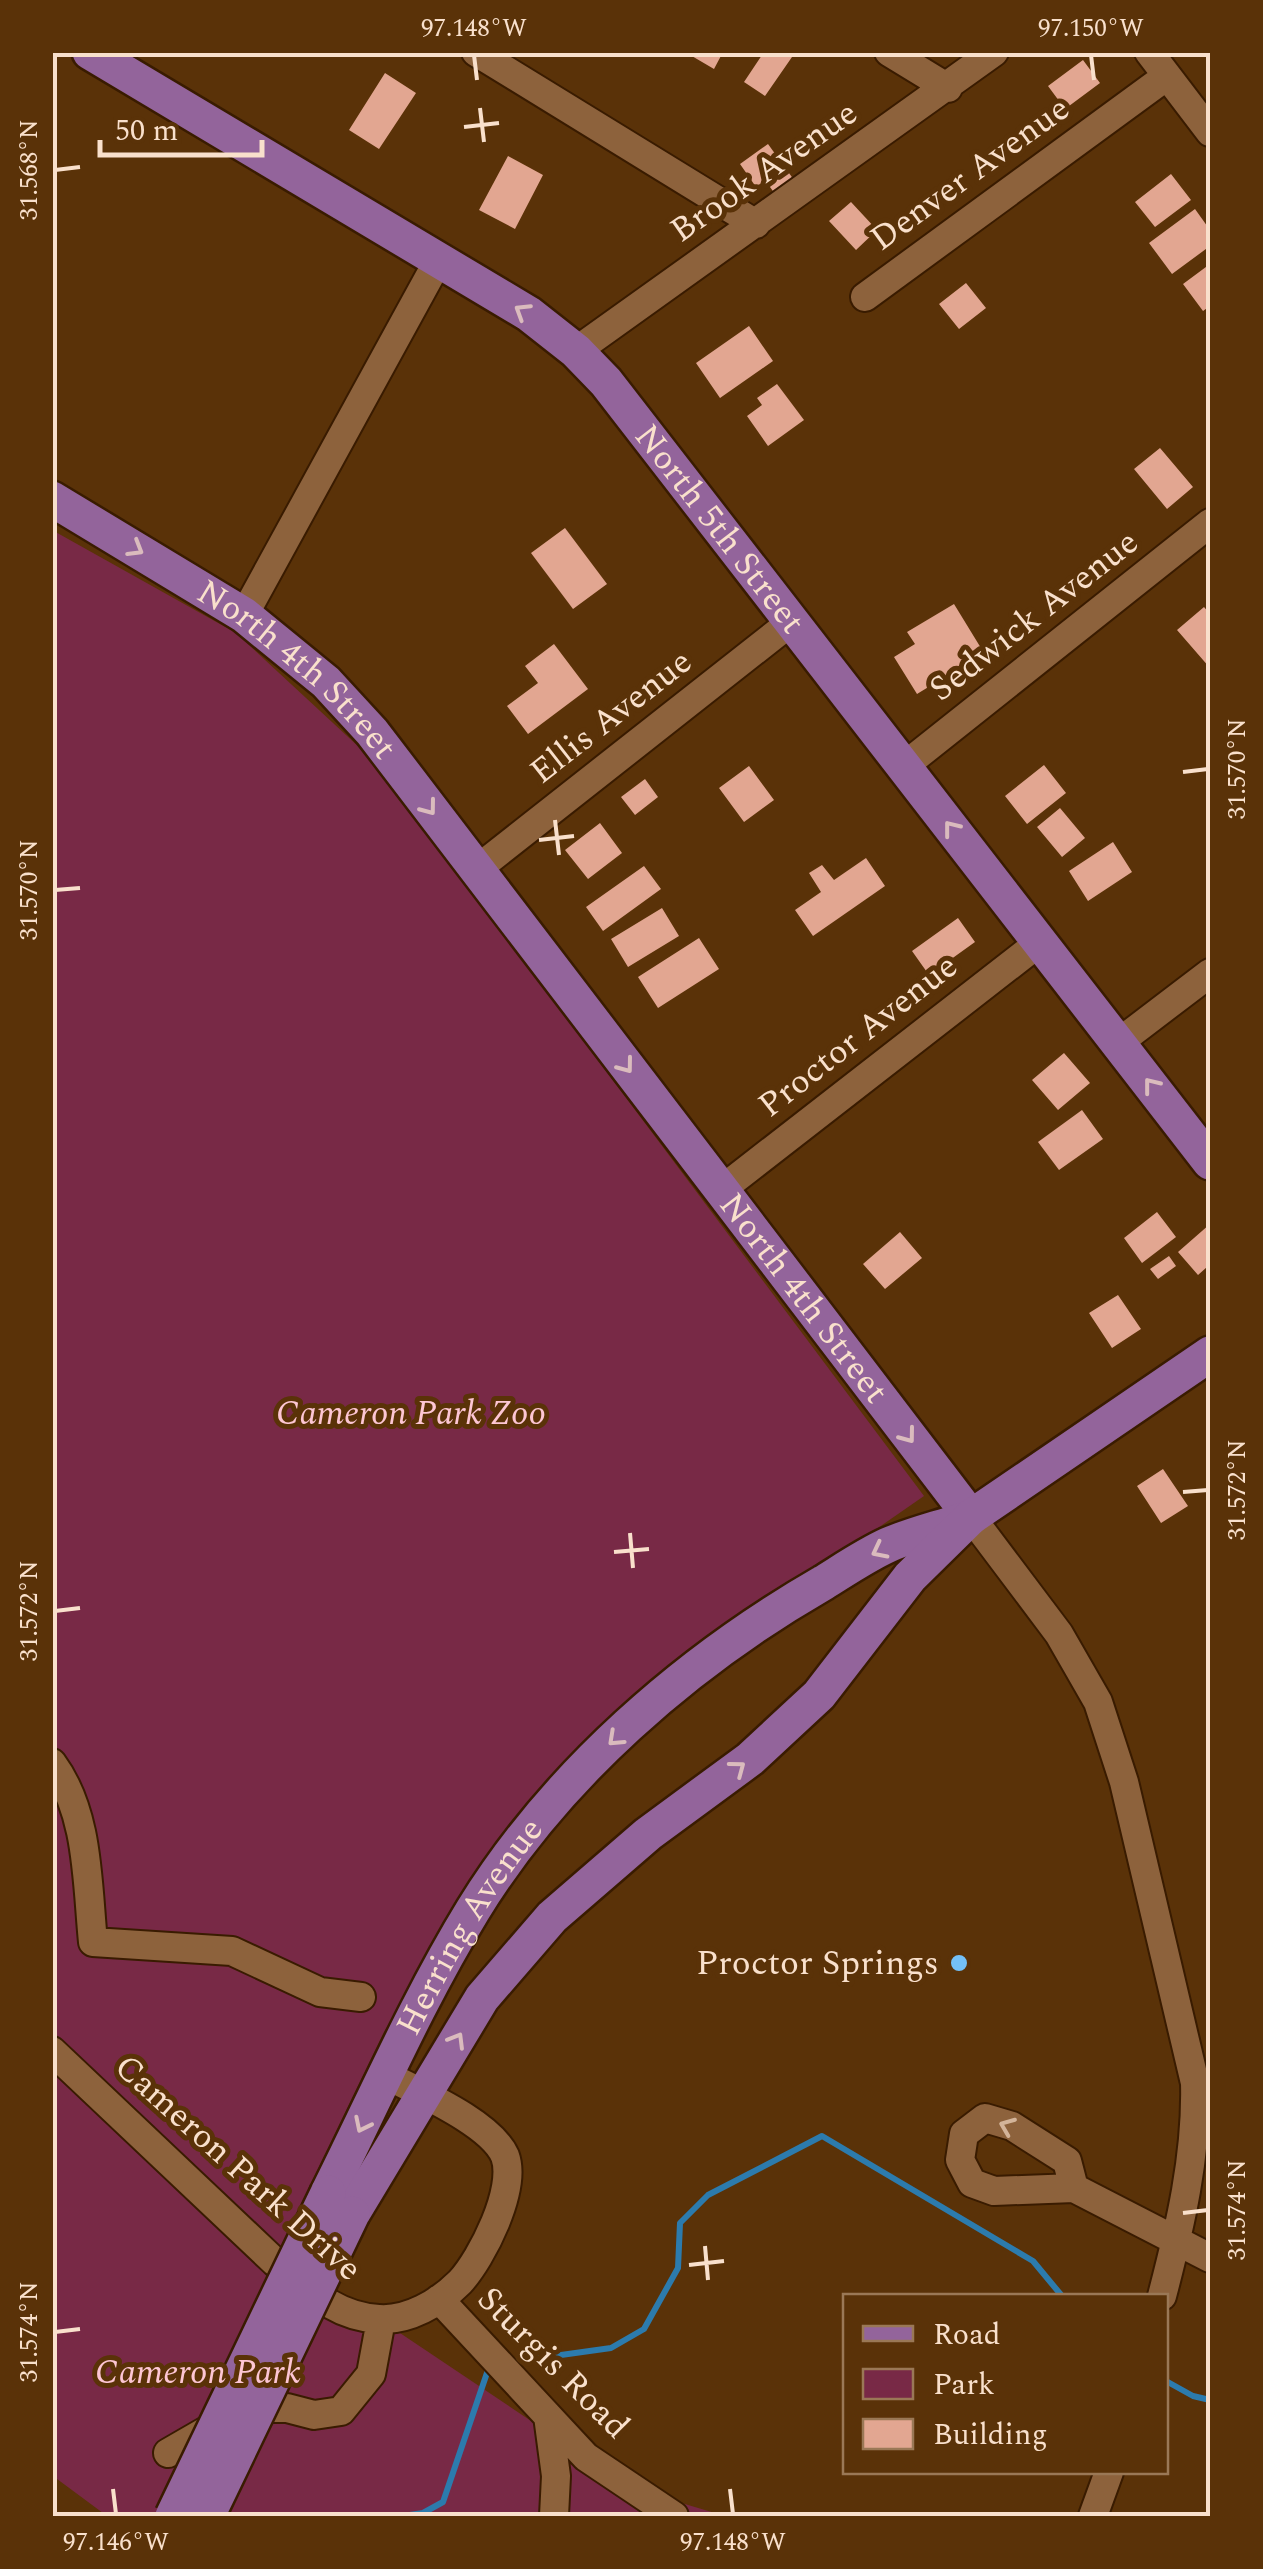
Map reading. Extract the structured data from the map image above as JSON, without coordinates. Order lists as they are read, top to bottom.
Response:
{
  "streets": {
    "main road": ["North 5th Street", "North 4th Street", "Herring Avenue"],
    "street": [
      "Brook Avenue",
      "Denver Avenue",
      "Sedwick Avenue",
      "Ellis Avenue",
      "Proctor Avenue",
      "Cameron Park Drive",
      "Sturgis Road"
    ]
  },
  "crossings": [
    ["Brook Avenue", "North 5th Street"],
    ["North 5th Street", "Sedwick Avenue"],
    ["North 5th Street", "Ellis Avenue"],
    ["North 5th Street", "Proctor Avenue"],
    ["North 4th Street", "Ellis Avenue"],
    ["North 4th Street", "Proctor Avenue"],
    ["North 4th Street", "Herring Avenue"],
    ["Herring Avenue", "Sturgis Road"],
    ["Cameron Park Drive", "Sturgis Road"]
  ],
  "one_way": ["North 4th Street"],
  "parks": ["Cameron Park Zoo", "Cameron Park"],
  "places": ["Proctor Springs"],
  "legend": ["Road", "Park", "Building"],
  "scale_bar": "50 m",
  "coordinates": [
    "97.148°W",
    "97.150°W",
    "31.568°N",
    "31.570°N",
    "31.572°N",
    "31.574°N",
    "97.146°W"
  ]
}
